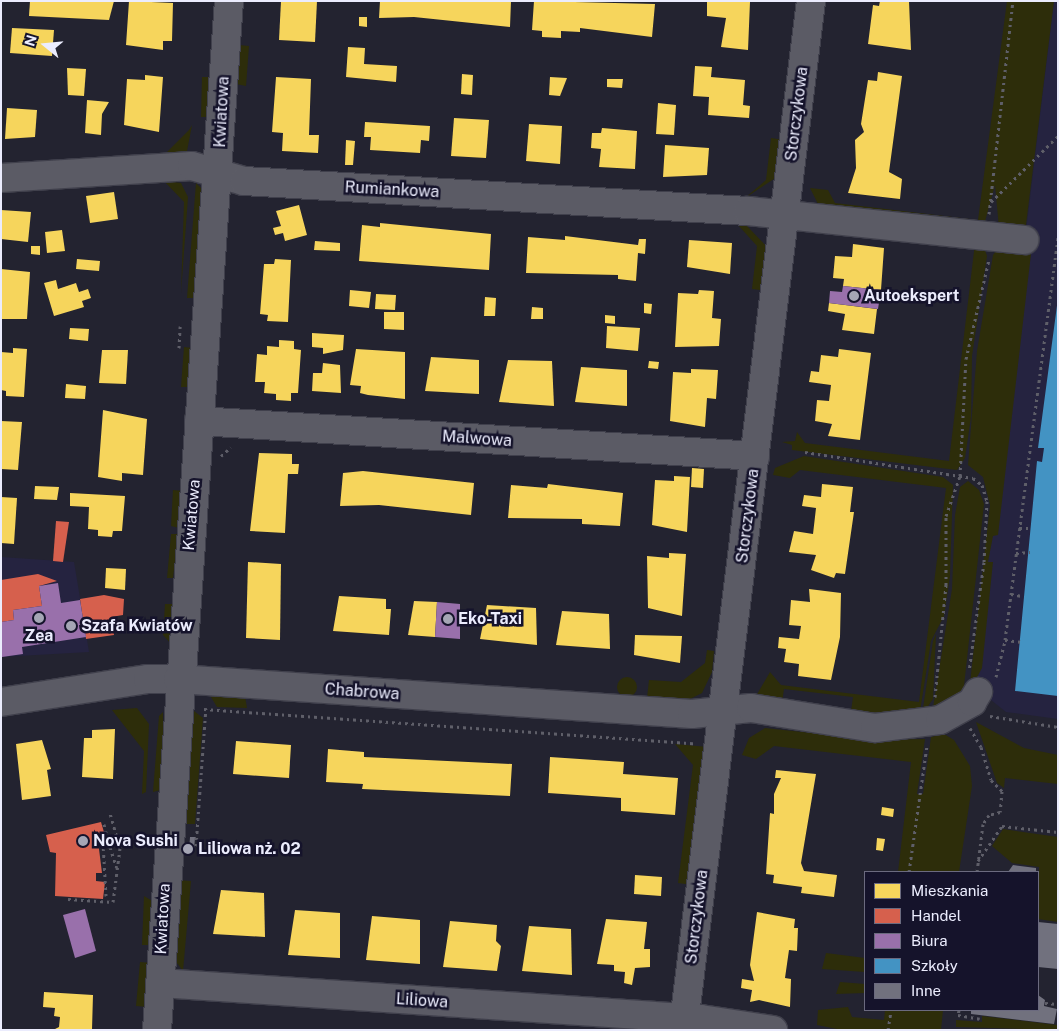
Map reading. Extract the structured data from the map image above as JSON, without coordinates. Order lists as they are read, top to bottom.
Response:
{
  "streets": {
    "street": [
      "Kwiatowa",
      "Storczykowa",
      "Rumiankowa",
      "Malwowa",
      "Chabrowa",
      "Liliowa"
    ]
  },
  "crossings": [
    ["Kwiatowa", "Rumiankowa"],
    ["Kwiatowa", "Malwowa"],
    ["Kwiatowa", "Chabrowa"],
    ["Kwiatowa", "Liliowa"],
    ["Storczykowa", "Rumiankowa"],
    ["Storczykowa", "Malwowa"],
    ["Storczykowa", "Chabrowa"],
    ["Storczykowa", "Liliowa"]
  ],
  "places": [
    "Autoekspert",
    "Zea",
    "Eko-Taxi",
    "Szafa Kwiatów",
    "Nova Sushi",
    "Liliowa nż. 02"
  ],
  "legend": [
    "Mieszkania",
    "Handel",
    "Biura",
    "Szkoły",
    "Inne"
  ],
  "north": "left"
}
